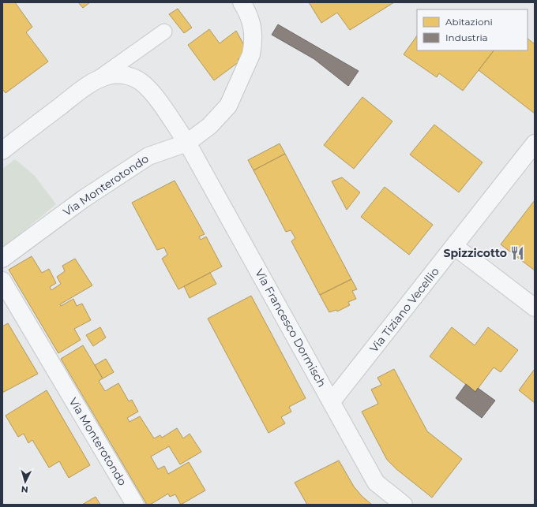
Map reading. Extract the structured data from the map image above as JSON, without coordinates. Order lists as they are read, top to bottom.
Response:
{
  "streets": {
    "street": ["Via Monterotondo", "Via Tiziano Vecellio", "Via Francesco Dormisch"]
  },
  "crossings": [
    ["Via Monterotondo", "Via Francesco Dormisch"],
    ["Via Tiziano Vecellio", "Via Francesco Dormisch"]
  ],
  "places": {
    "restaurant": ["Spizzicotto"]
  },
  "legend": ["Abitazioni", "Industria"],
  "north": "bottom"
}
